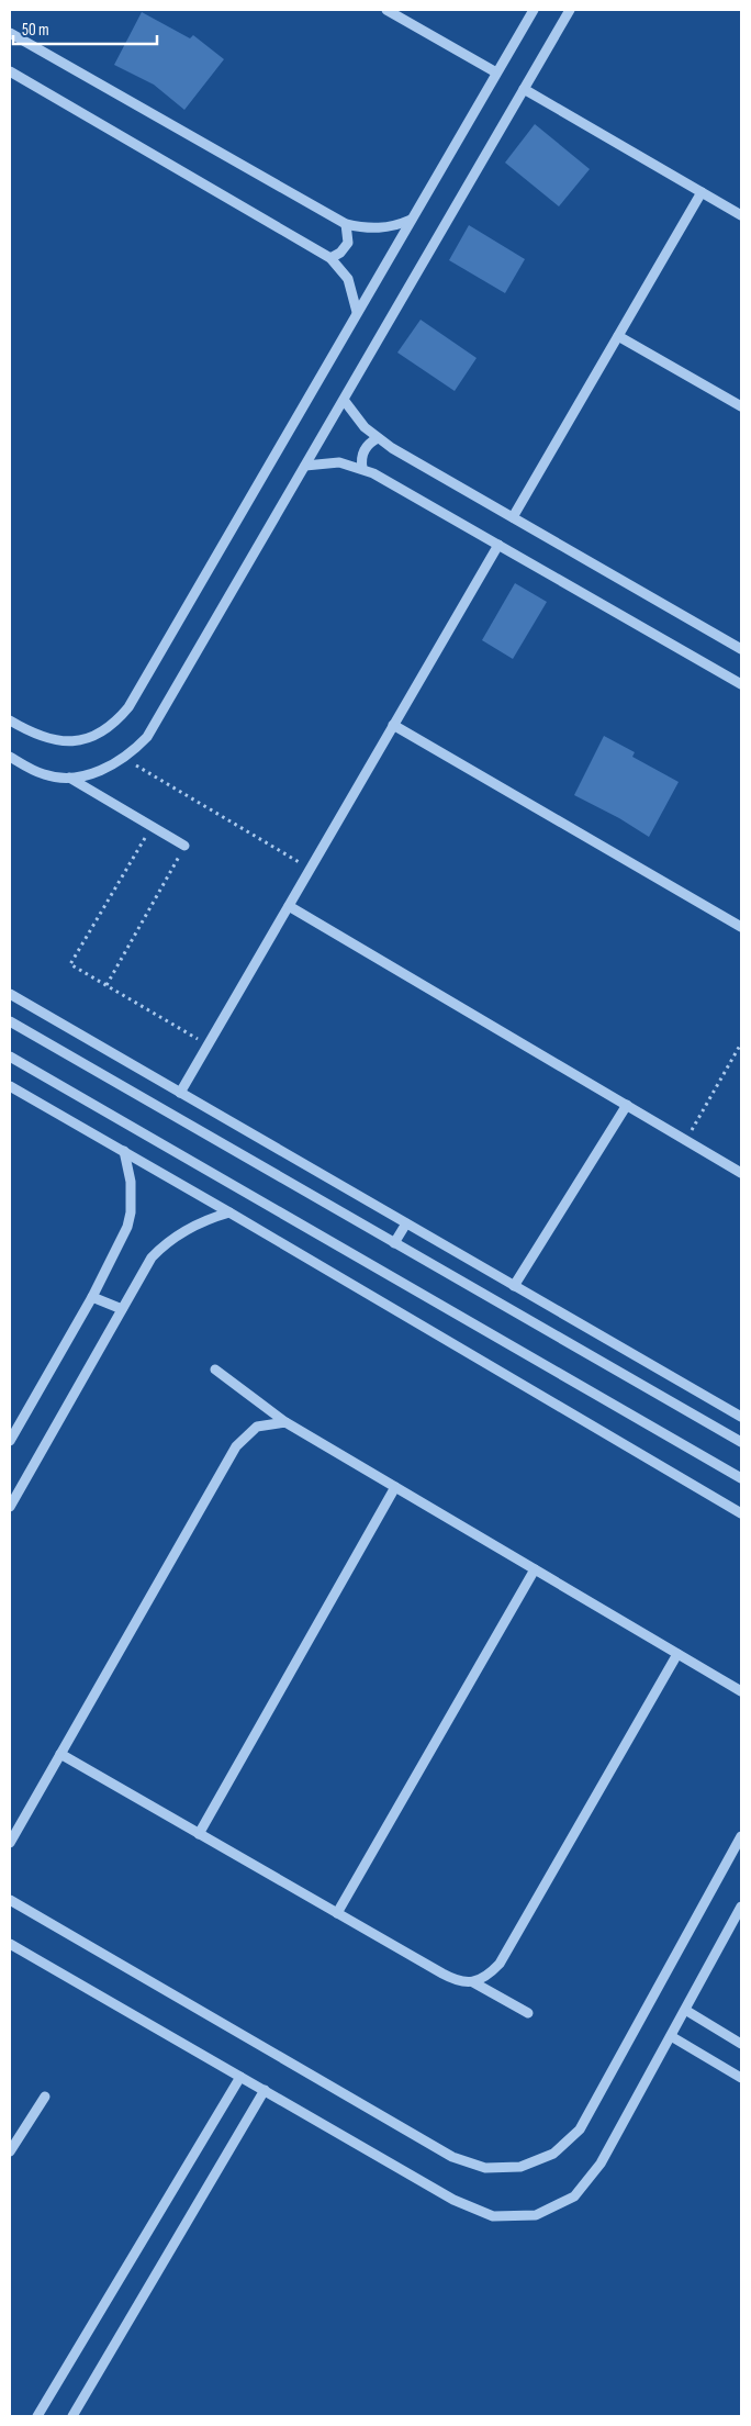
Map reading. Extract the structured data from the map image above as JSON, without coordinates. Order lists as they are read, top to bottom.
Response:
{
  "scale_bar": "50 m"
}
